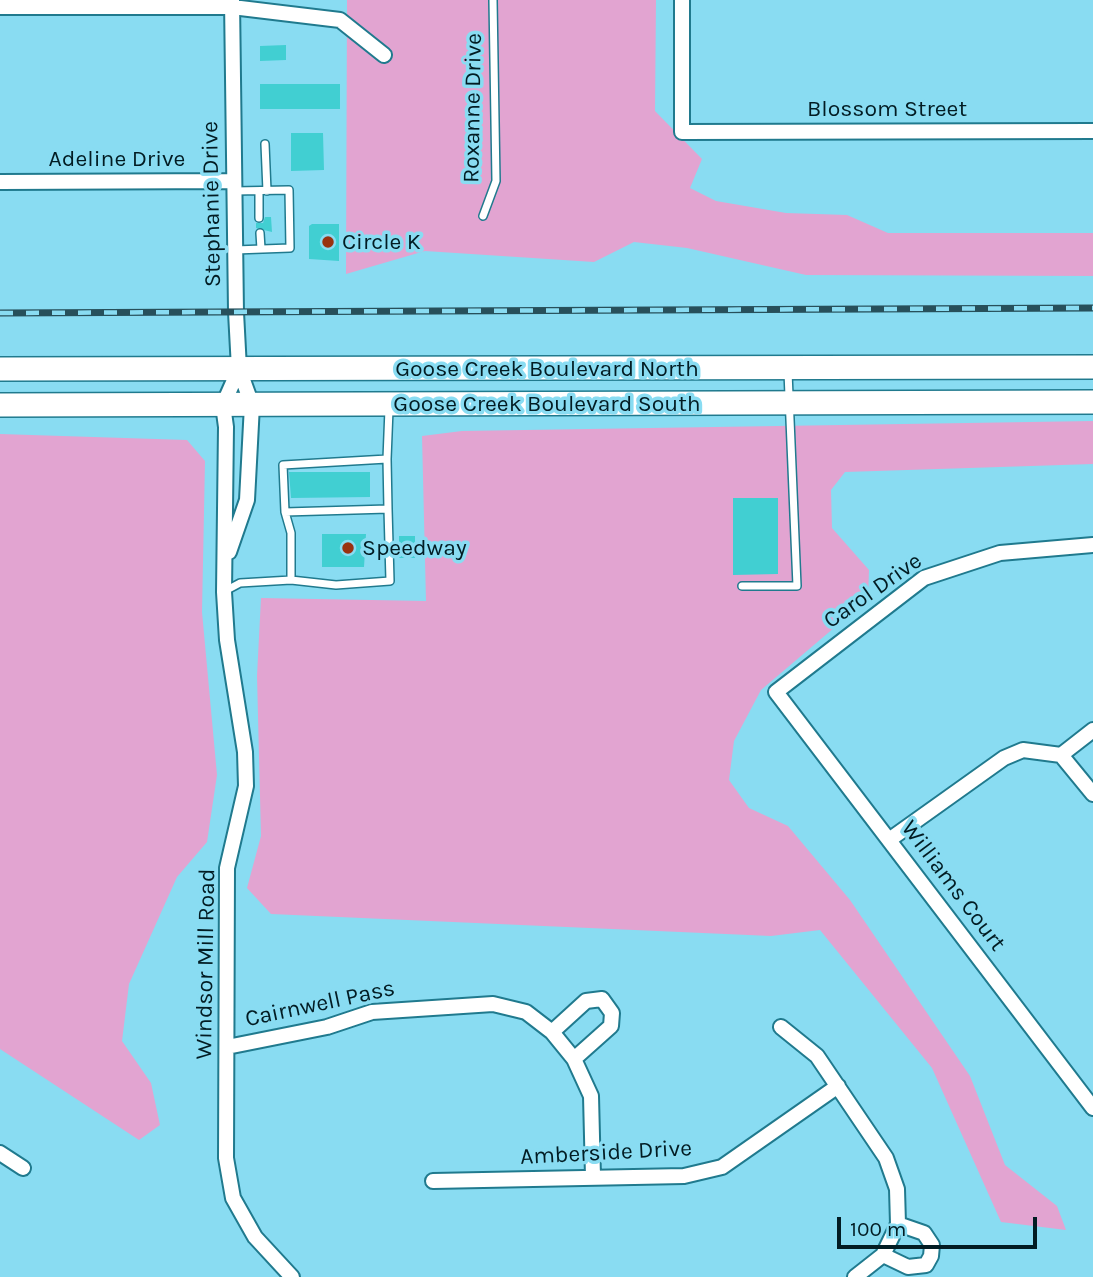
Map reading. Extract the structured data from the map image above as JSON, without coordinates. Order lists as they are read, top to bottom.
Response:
{
  "streets": {
    "highway": ["Goose Creek Boulevard North", "Goose Creek Boulevard South"],
    "street": [
      "Blossom Street",
      "Adeline Drive",
      "Stephanie Drive",
      "Carol Drive",
      "Williams Court",
      "Windsor Mill Road",
      "Cairnwell Pass",
      "Amberside Drive"
    ],
    "lane": ["Roxanne Drive"]
  },
  "crossings": [
    ["Adeline Drive", "Stephanie Drive"],
    ["Stephanie Drive", "Goose Creek Boulevard North"],
    ["Stephanie Drive", "Goose Creek Boulevard South"],
    ["Stephanie Drive", "Windsor Mill Road"],
    ["Goose Creek Boulevard North", "Windsor Mill Road"],
    ["Goose Creek Boulevard South", "Windsor Mill Road"],
    ["Carol Drive", "Williams Court"],
    ["Windsor Mill Road", "Cairnwell Pass"],
    ["Cairnwell Pass", "Amberside Drive"]
  ],
  "places": ["Circle K", "Speedway"],
  "scale_bar": "100 m"
}
